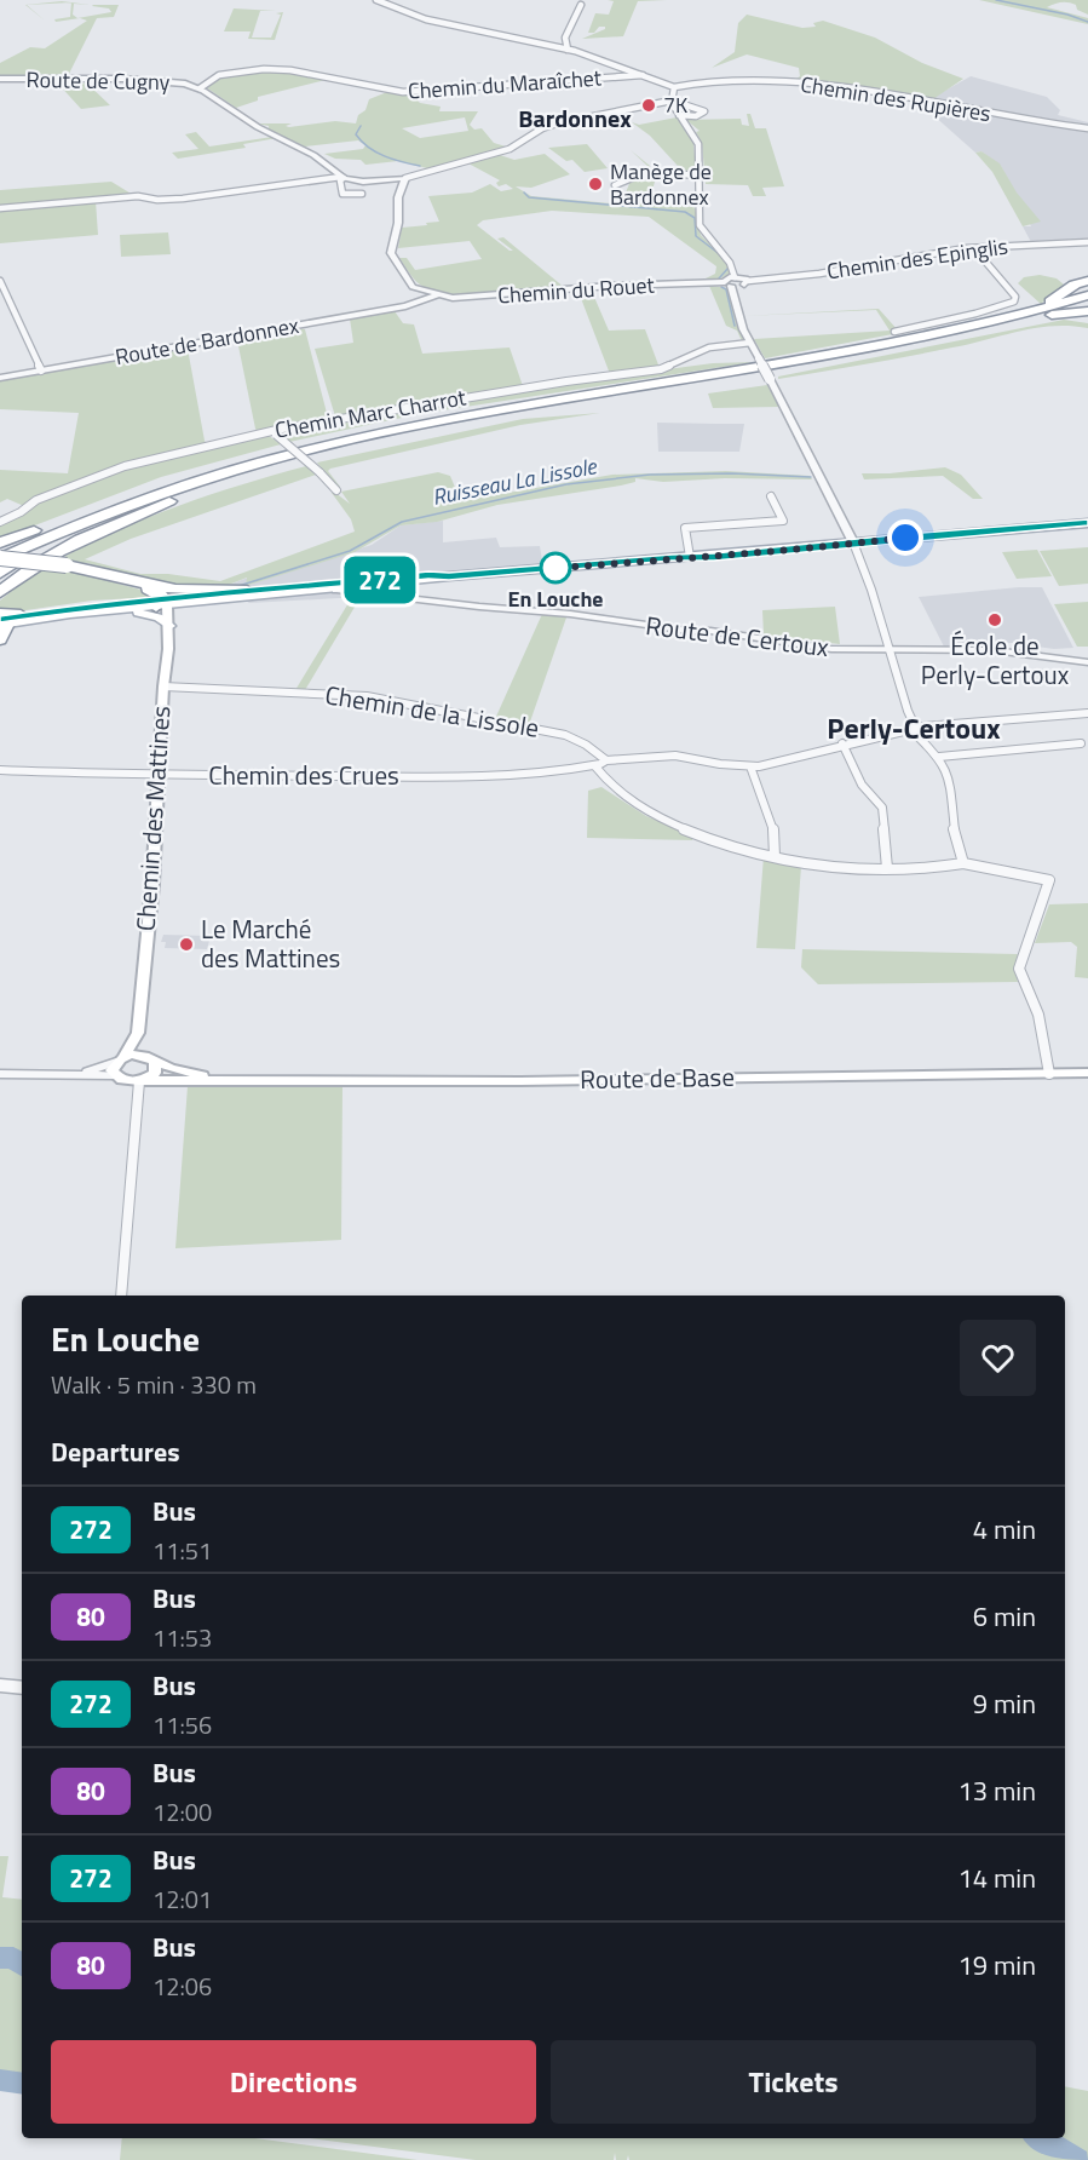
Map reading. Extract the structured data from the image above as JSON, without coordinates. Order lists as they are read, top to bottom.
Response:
{
  "streets": {
    "main road": ["Chemin des Mattines", "Route de Base"],
    "street": [
      "Route de Cugny",
      "Chemin du Maraîchet",
      "Chemin des Rupières",
      "Chemin des Epinglis",
      "Chemin du Rouet",
      "Route de Bardonnex",
      "Chemin Marc Charrot",
      "Route de Certoux",
      "Chemin de la Lissole",
      "Chemin des Crues"
    ]
  },
  "crossings": [
    ["Route de Cugny", "Chemin du Maraîchet"],
    ["Chemin des Epinglis", "Chemin du Rouet"],
    ["Chemin du Rouet", "Route de Bardonnex"],
    ["Chemin de la Lissole", "Chemin des Crues"],
    ["Chemin de la Lissole", "Chemin des Mattines"],
    ["Chemin des Crues", "Chemin des Mattines"],
    ["Chemin des Mattines", "Route de Base"]
  ],
  "districts": ["Bardonnex", "Perly-Certoux"],
  "water": ["Ruisseau La Lissole"],
  "places": [
    "7K",
    "Manège de Bardonnex",
    "En Louche",
    "École de Perly-Certoux",
    "Le Marché des Mattines"
  ],
  "lines": ["bus line 272"],
  "page": {
    "on_map": "272",
    "heading": [
      ["En Louche", "Walk · 5 min · 330 m"],
      "Departures"
    ],
    "list": [
      {
        "mark": "272",
        "name": "Bus",
        "note": "11:51",
        "value": "4 min"
      },
      {
        "mark": "80",
        "name": "Bus",
        "note": "11:53",
        "value": "6 min"
      },
      {
        "mark": "272",
        "name": "Bus",
        "note": "11:56",
        "value": "9 min"
      },
      {
        "mark": "80",
        "name": "Bus",
        "note": "12:00",
        "value": "13 min"
      },
      {
        "mark": "272",
        "name": "Bus",
        "note": "12:01",
        "value": "14 min"
      },
      {
        "mark": "80",
        "name": "Bus",
        "note": "12:06",
        "value": "19 min"
      }
    ],
    "buttons": ["Directions", "Tickets"]
  }
}
